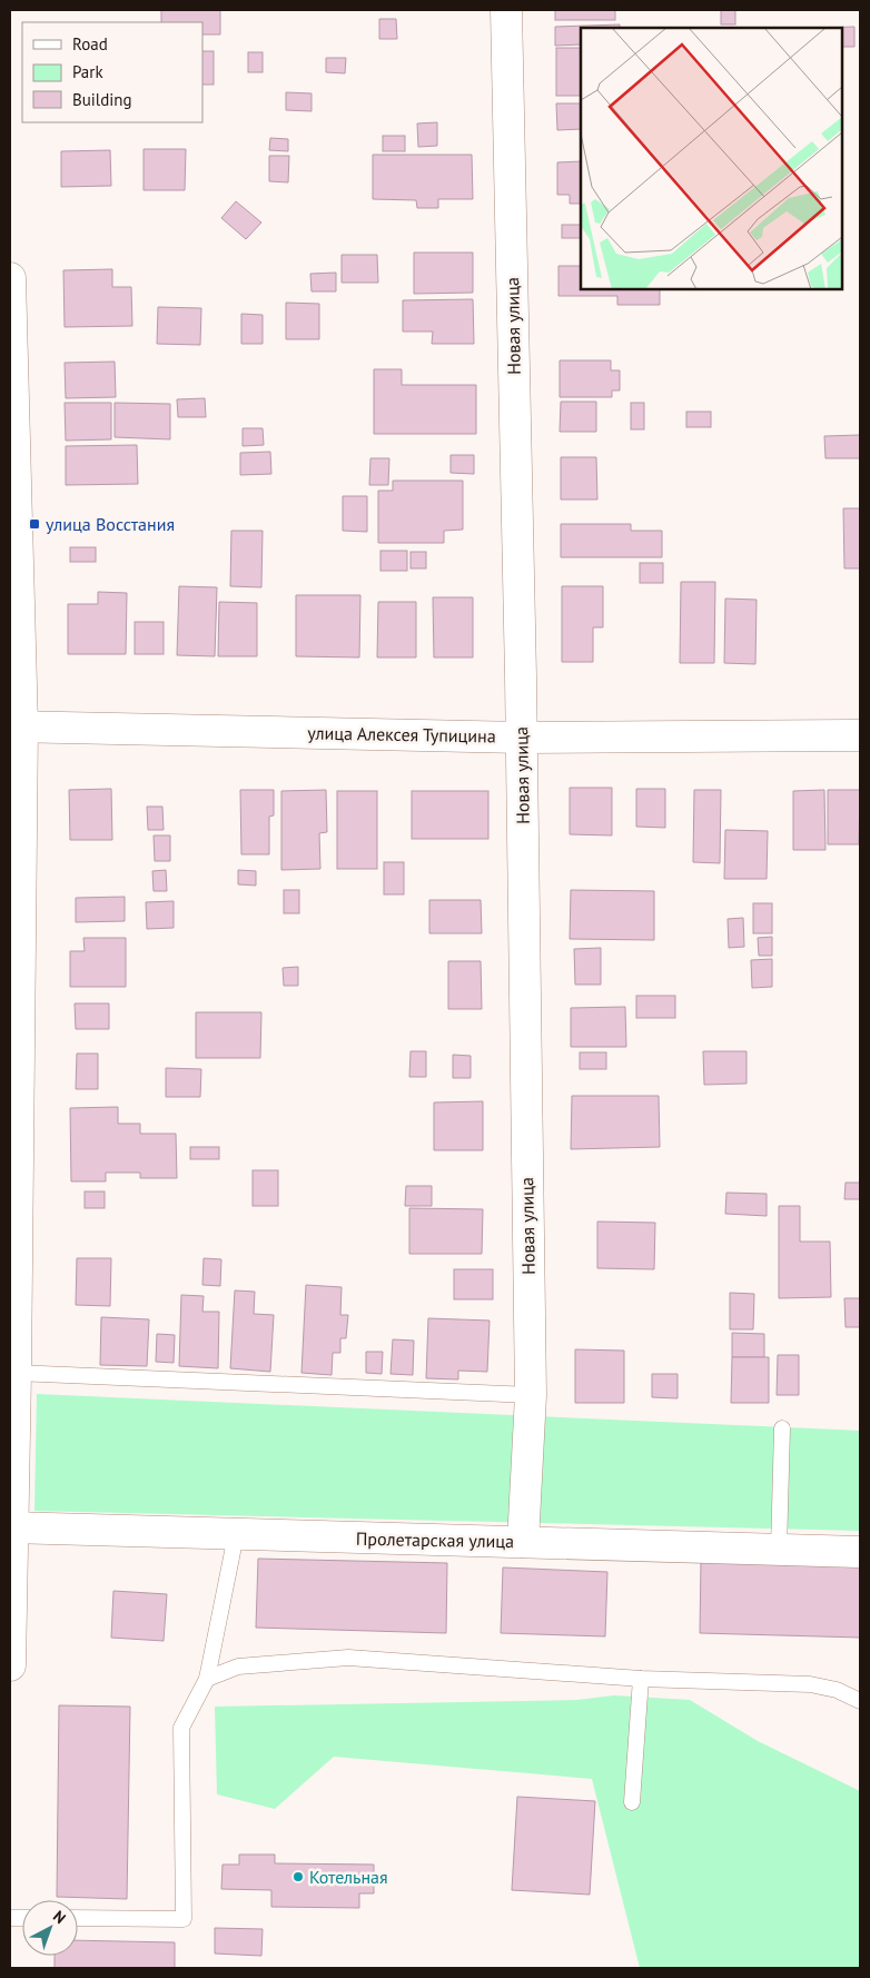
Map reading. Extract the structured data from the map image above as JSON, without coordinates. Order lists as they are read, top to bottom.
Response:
{
  "streets": {
    "street": ["Новая улица", "улица Алексея Тупицина", "Пролетарская улица"]
  },
  "crossings": [
    ["Новая улица", "улица Алексея Тупицина"],
    ["Новая улица", "Пролетарская улица"]
  ],
  "places": {
    "transit": ["улица Восстания"],
    "other": ["Котельная"]
  },
  "legend": ["Road", "Park", "Building"],
  "north": "top right"
}
